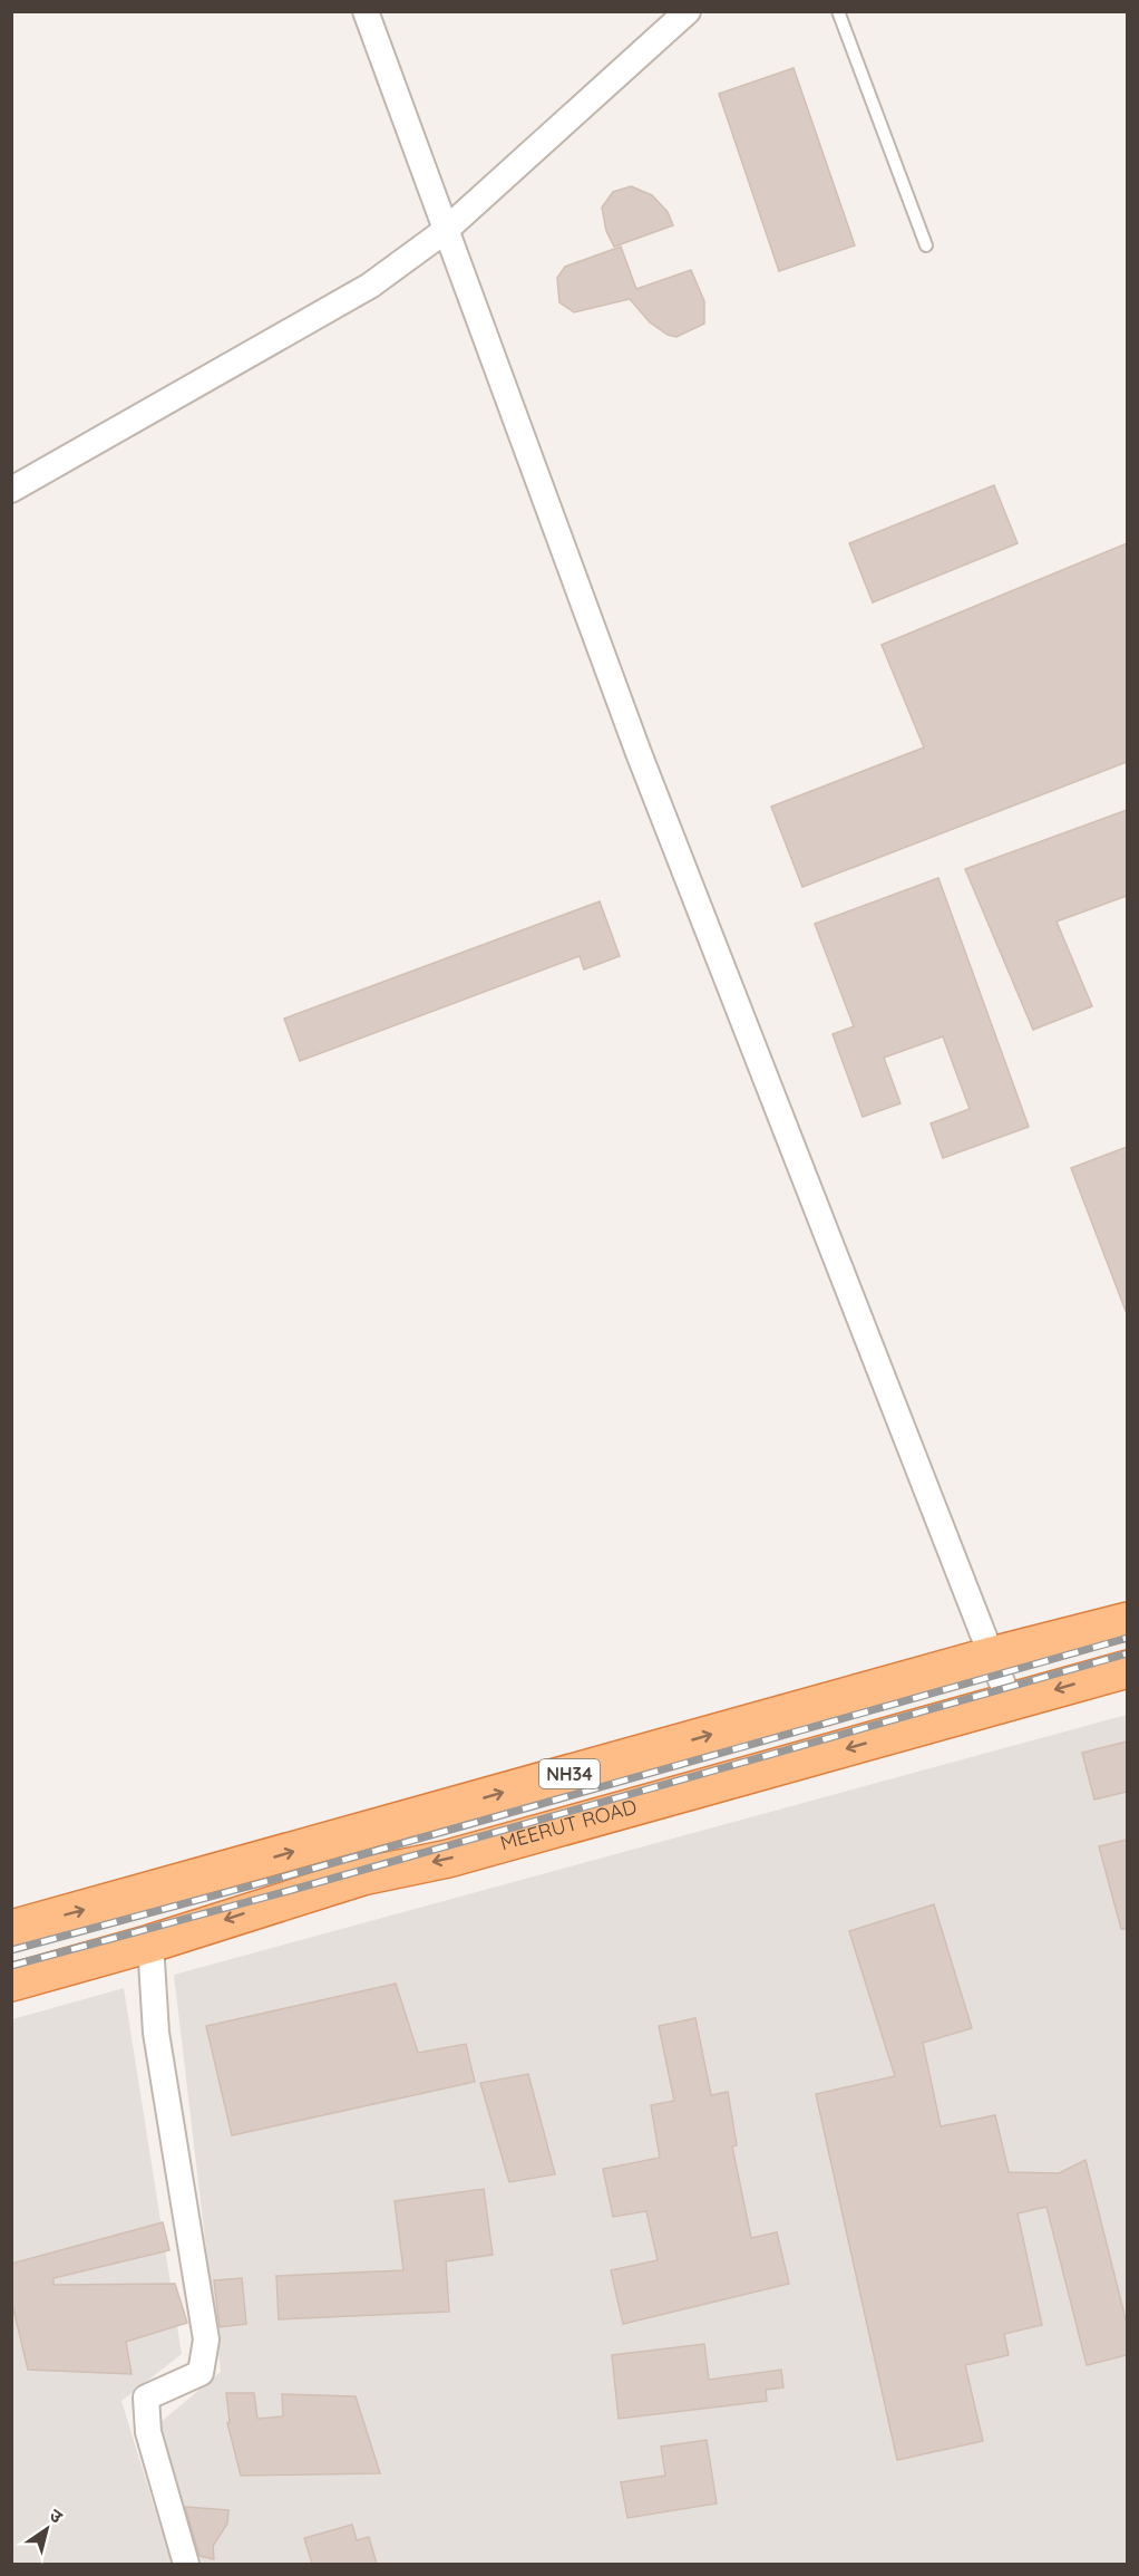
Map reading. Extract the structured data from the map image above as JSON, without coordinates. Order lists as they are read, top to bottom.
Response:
{
  "streets": {
    "highway": ["NH34", "MEERUT ROAD"]
  },
  "north": "top right"
}
